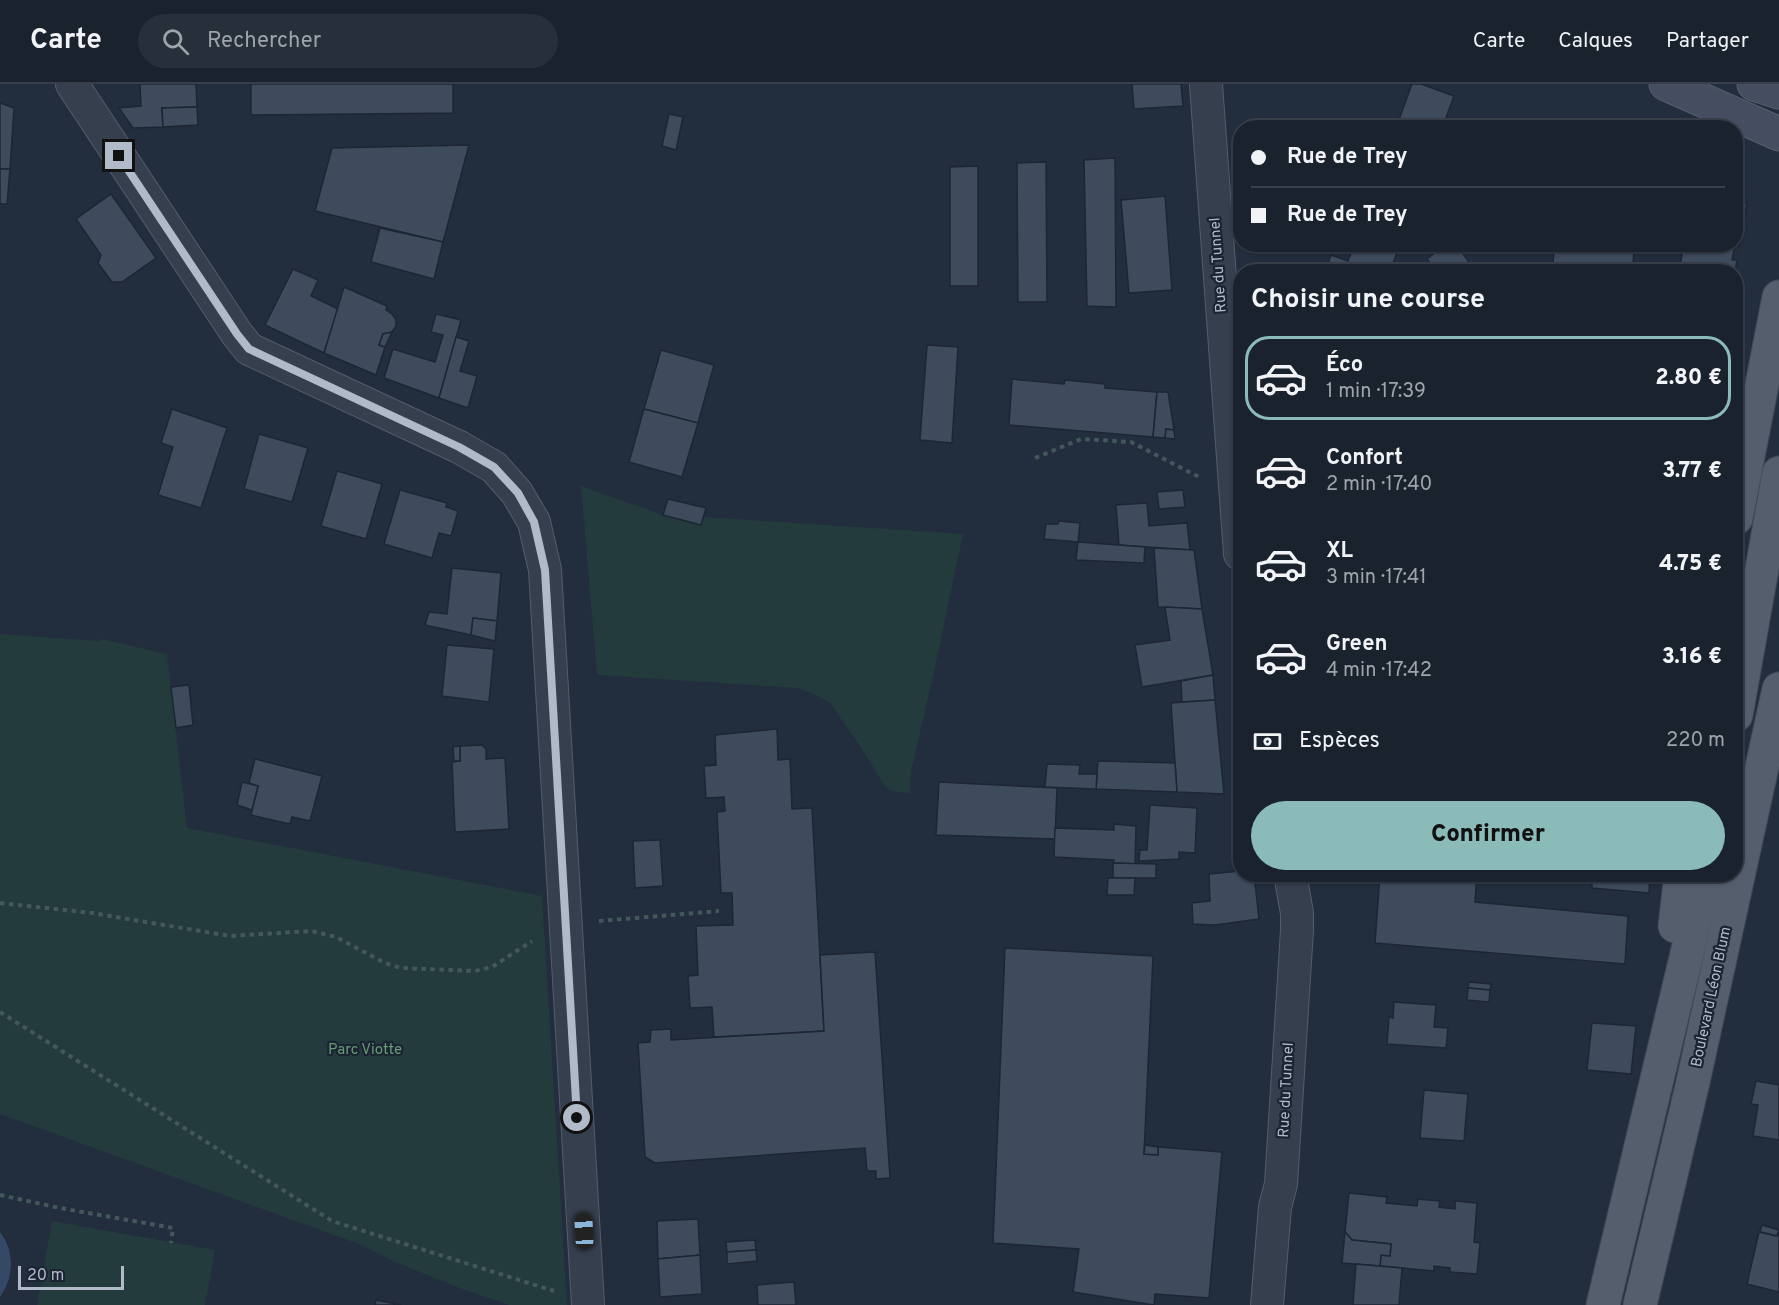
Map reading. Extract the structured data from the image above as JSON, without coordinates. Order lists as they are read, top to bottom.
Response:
{
  "streets": {
    "main road": ["Boulevard Léon Blum"],
    "street": ["Rue du Tunnel"]
  },
  "parks": ["Parc Viotte"],
  "scale_bar": "20 m",
  "page": {
    "header": "Carte",
    "search": "Rechercher",
    "nav": ["Carte", "Calques", "Partager"],
    "banner": ["Rue de Trey", "Rue de Trey"],
    "heading": "Choisir une course",
    "list": [
      {
        "name": "Éco",
        "note": "1 min · 17:39",
        "value": "2.80 €"
      },
      {
        "name": "Confort",
        "note": "2 min · 17:40",
        "value": "3.77 €"
      },
      {
        "name": "XL",
        "note": "3 min · 17:41",
        "value": "4.75 €"
      },
      {
        "name": "Green",
        "note": "4 min · 17:42",
        "value": "3.16 €"
      }
    ],
    "pay": ["Espèces", "220 m"],
    "buttons": "Confirmer",
    "scale": "20 m"
  }
}
